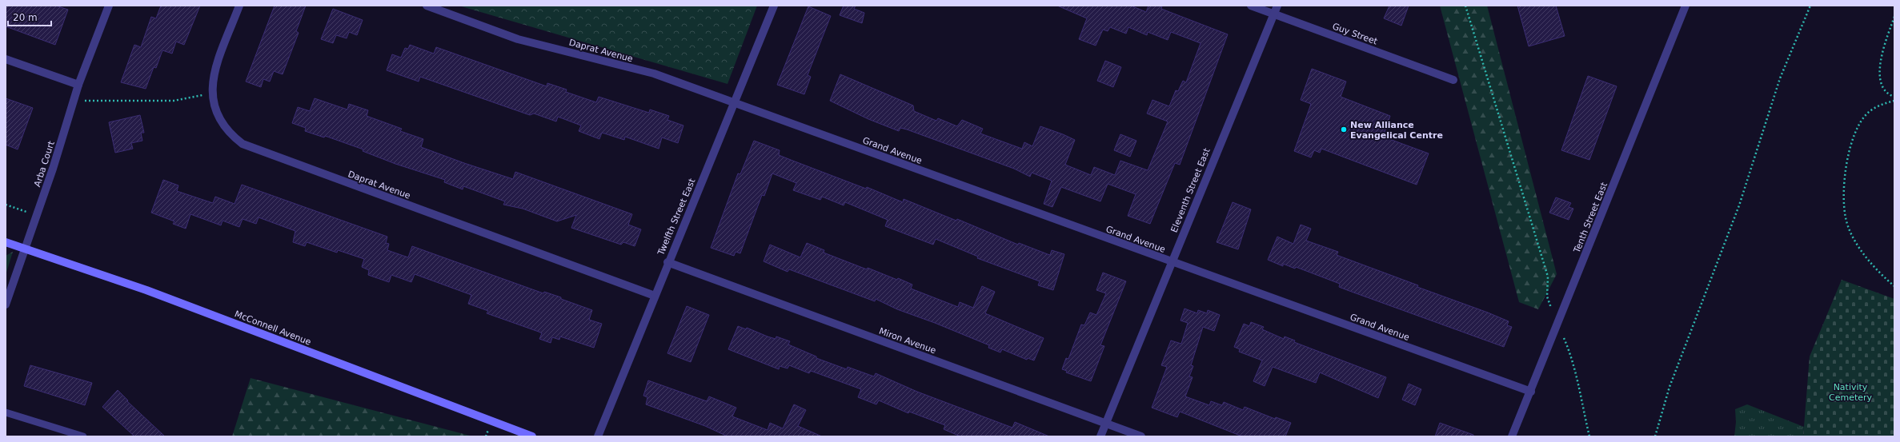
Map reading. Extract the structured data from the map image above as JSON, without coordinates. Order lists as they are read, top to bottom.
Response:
{
  "streets": {
    "main road": ["McConnell Avenue"],
    "street": [
      "Guy Street",
      "Daprat Avenue",
      "Grand Avenue",
      "Arba Court",
      "Eleventh Street East",
      "Twelfth Street East",
      "Tenth Street East",
      "Miron Avenue"
    ]
  },
  "crossings": [
    ["Guy Street", "Eleventh Street East"],
    ["Daprat Avenue", "Grand Avenue"],
    ["Daprat Avenue", "Twelfth Street East"],
    ["Grand Avenue", "Eleventh Street East"],
    ["Grand Avenue", "Twelfth Street East"],
    ["Grand Avenue", "Tenth Street East"],
    ["Arba Court", "McConnell Avenue"],
    ["Eleventh Street East", "Miron Avenue"],
    ["Twelfth Street East", "Miron Avenue"]
  ],
  "parks": ["Nativity Cemetery"],
  "places": ["New Alliance Evangelical Centre"],
  "scale_bar": "20 m"
}
